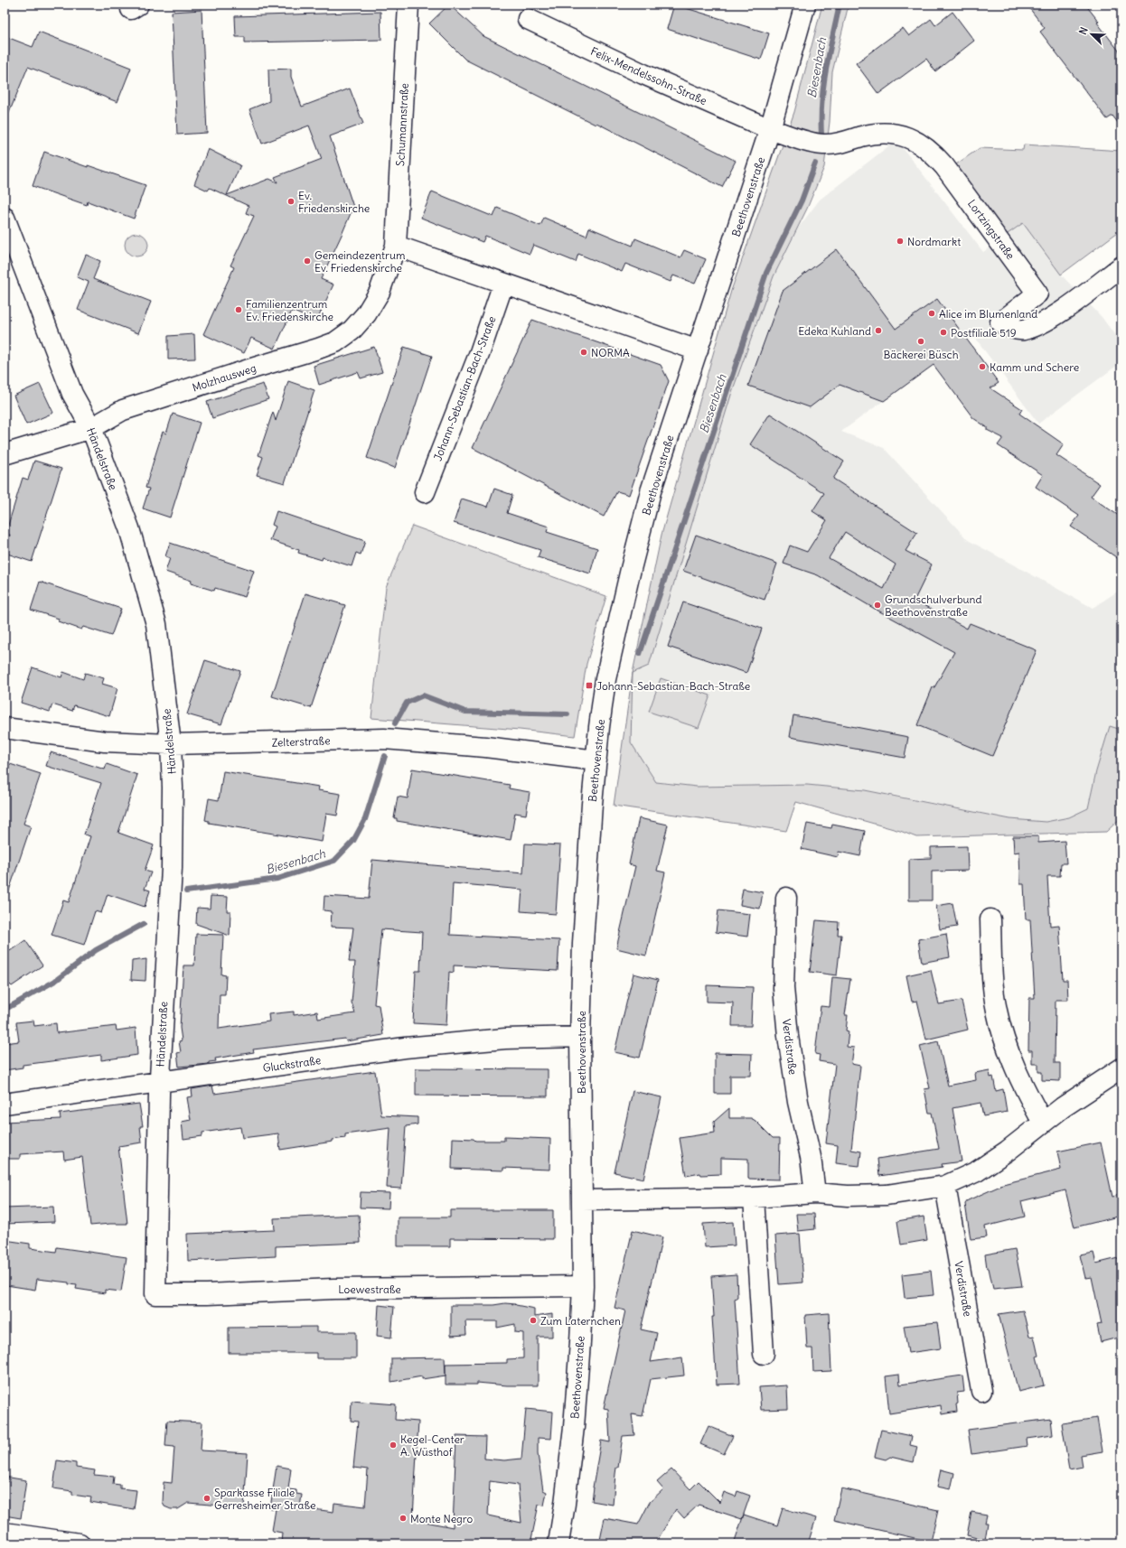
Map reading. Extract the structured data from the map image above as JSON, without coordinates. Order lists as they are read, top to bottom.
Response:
{
  "streets": {
    "street": [
      "Felix-Mendelssohn-Straße",
      "Schumannstraße",
      "Beethovenstraße",
      "Lortzingstraße",
      "Molzhausweg",
      "Johann-Sebastian-Bach-Straße",
      "Händelstraße",
      "Zelterstraße",
      "Verdistraße",
      "Gluckstraße",
      "Loewestraße"
    ]
  },
  "crossings": [
    ["Felix-Mendelssohn-Straße", "Beethovenstraße"],
    ["Felix-Mendelssohn-Straße", "Lortzingstraße"],
    ["Schumannstraße", "Molzhausweg"],
    ["Beethovenstraße", "Lortzingstraße"],
    ["Beethovenstraße", "Zelterstraße"],
    ["Beethovenstraße", "Gluckstraße"],
    ["Beethovenstraße", "Loewestraße"],
    ["Molzhausweg", "Händelstraße"],
    ["Händelstraße", "Zelterstraße"],
    ["Händelstraße", "Gluckstraße"],
    ["Händelstraße", "Loewestraße"]
  ],
  "water": ["Biesenbach"],
  "places": {
    "other": [
      "Ev. Friedenskirche",
      "Nordmarkt",
      "Gemeindezentrum Ev. Friedenskirche",
      "Familienzentrum Ev. Friedenskirche",
      "Alice im Blumenland",
      "Edeka Kuhland",
      "Postfiliale 519",
      "Bäckerei Büsch",
      "NORMA",
      "Kamm und Schere",
      "Grundschulverbund Beethovenstraße",
      "Zum Laternchen",
      "Kegel-Center A. Wüsthof",
      "Sparkasse Filiale Gerresheimer Straße",
      "Monte Negro"
    ],
    "transit": ["Johann-Sebastian-Bach-Straße"]
  },
  "north": "top left"
}
